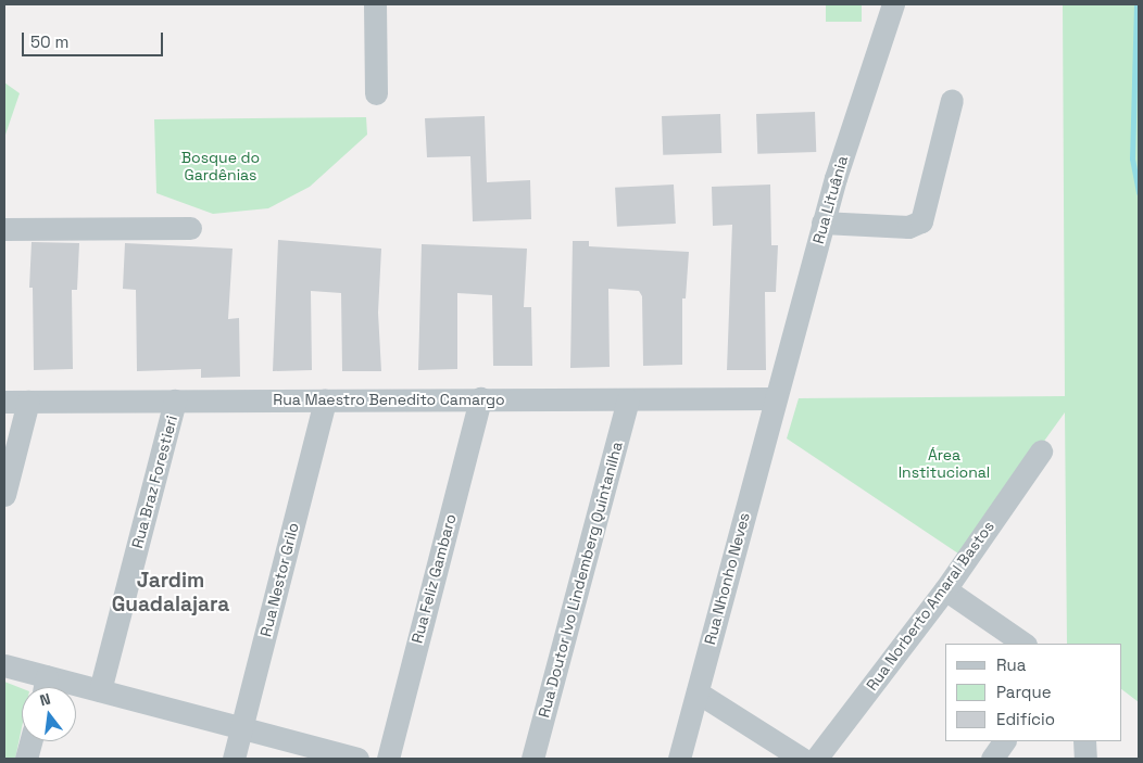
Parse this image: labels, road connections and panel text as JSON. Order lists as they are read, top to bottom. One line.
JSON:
{"streets":{"street":["Rua Lituânia","Rua Maestro Benedito Camargo","Rua Braz Forestieri","Rua Feliz Gambaro","Rua Nhonho Neves","Rua Nestor Grilo","Rua Doutor Ivo Lindemberg Quintanilha","Rua Norberto Amaral Bastos"]},"crossings":[["Rua Lituânia","Rua Maestro Benedito Camargo"],["Rua Lituânia","Rua Nhonho Neves"],["Rua Maestro Benedito Camargo","Rua Braz Forestieri"],["Rua Maestro Benedito Camargo","Rua Feliz Gambaro"],["Rua Maestro Benedito Camargo","Rua Nhonho Neves"],["Rua Maestro Benedito Camargo","Rua Nestor Grilo"],["Rua Maestro Benedito Camargo","Rua Doutor Ivo Lindemberg Quintanilha"]],"districts":["Jardim Guadalajara"],"parks":["Bosque do Gardênias","Área Institucional"],"legend":["Rua","Parque","Edifício"],"scale_bar":"50 m","north":"top"}
